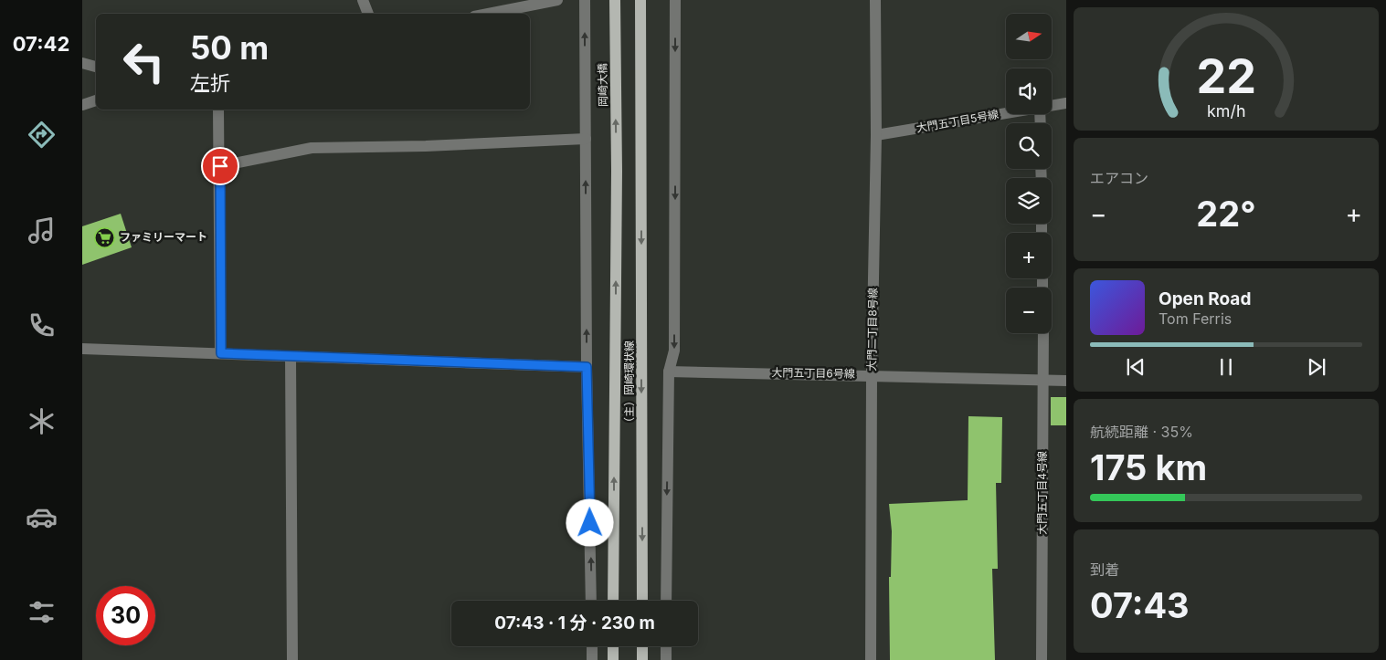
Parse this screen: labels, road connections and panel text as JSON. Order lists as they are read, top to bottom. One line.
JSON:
{"streets":{"main road":["岡崎大橋","（主）岡崎環状線"],"street":["大門五丁目5号線","大門二丁目8号線","大門五丁目6号線","大門五丁目4号線"]},"crossings":[["岡崎大橋","（主）岡崎環状線"],["大門五丁目5号線","大門二丁目8号線"],["大門二丁目8号線","大門五丁目6号線"],["大門五丁目6号線","大門五丁目4号線"]],"one_way":["岡崎大橋"],"places":{"supermarket":["ファミリーマート"]},"north":"right","page":{"tabs":"07:42","map_buttons":["+","−"],"turn":["50 m","左折"],"tile":["エアコン",["航続距離 · 35%","175 km"],["到着","07:43"]],"heat":["−","22°","+"],"song":["Open Road","Tom Ferris"],"limit":"30","trip":"07:43 · 1 分 · 230 m","gauge":["22","km/h"]}}
